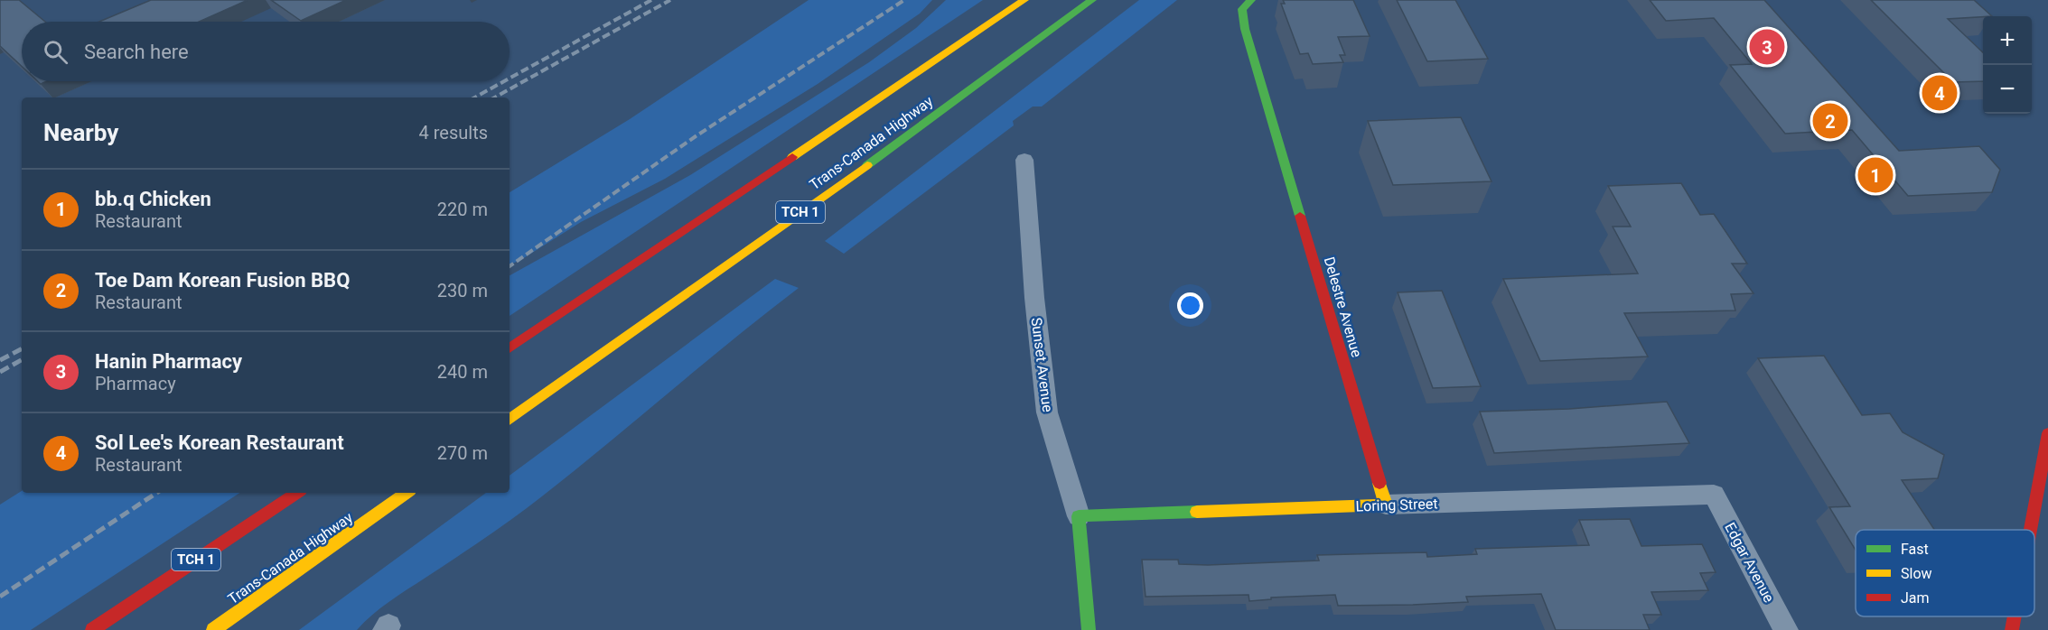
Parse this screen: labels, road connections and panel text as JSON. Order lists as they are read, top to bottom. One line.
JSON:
{"streets":{"main road":["Trans-Canada Highway","TCH 1","Delestre Avenue","Sunset Avenue","Loring Street"],"street":["Edgar Avenue"]},"crossings":[["Delestre Avenue","Loring Street"],["Sunset Avenue","Loring Street"],["Loring Street","Edgar Avenue"]],"legend":["Fast","Slow","Jam"],"page":{"map_buttons":["+","−"],"search":"Search here","pins":["3","4","2","1"],"heading":["Nearby","4 results"],"list":[{"mark":"1","name":"bb.q Chicken","note":"Restaurant","value":"220 m"},{"mark":"2","name":"Toe Dam Korean Fusion BBQ","note":"Restaurant","value":"230 m"},{"mark":"3","name":"Hanin Pharmacy","note":"Pharmacy","value":"240 m"},{"mark":"4","name":"Sol Lee's Korean Restaurant","note":"Restaurant","value":"270 m"}]}}
